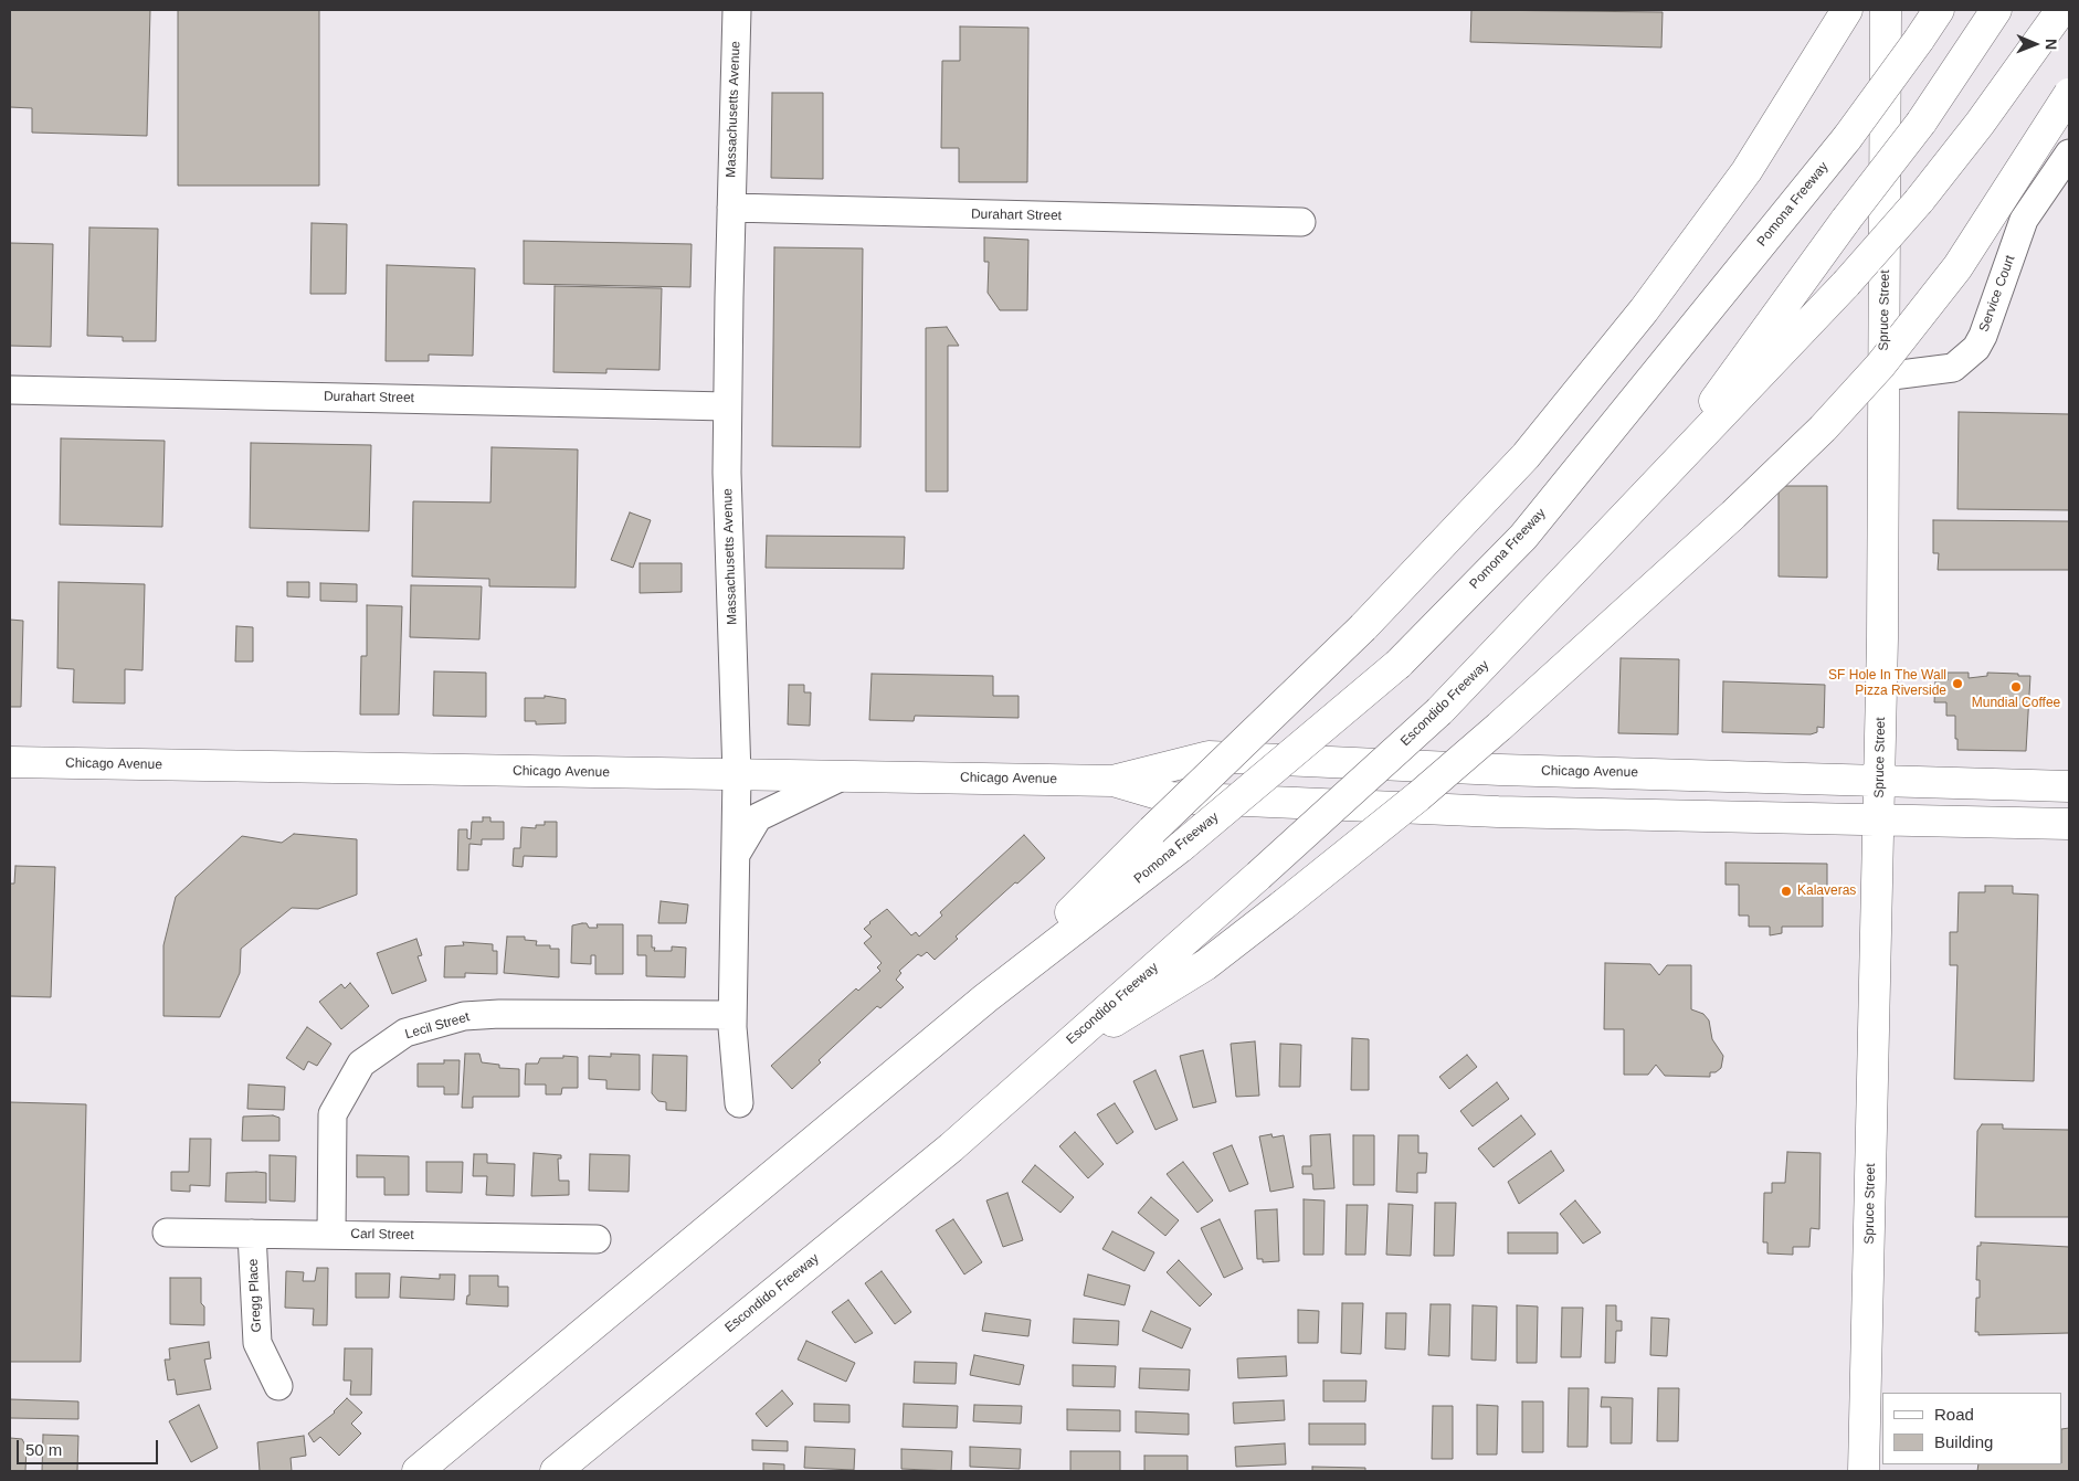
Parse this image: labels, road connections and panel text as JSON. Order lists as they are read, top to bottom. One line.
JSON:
{"streets":{"main road":["Pomona Freeway","Spruce Street","Escondido Freeway","Chicago Avenue"],"street":["Massachusetts Avenue","Durahart Street","Service Court","Lecil Street","Carl Street","Gregg Place"]},"crossings":[["Massachusetts Avenue","Durahart Street"],["Massachusetts Avenue","Chicago Avenue"],["Massachusetts Avenue","Lecil Street"],["Service Court","Spruce Street"],["Spruce Street","Chicago Avenue"],["Lecil Street","Carl Street"],["Carl Street","Gregg Place"]],"places":["SF Hole In The Wall Pizza Riverside","Mundial Coffee","Kalaveras"],"legend":["Road","Building"],"scale_bar":"50 m","north":"right"}
